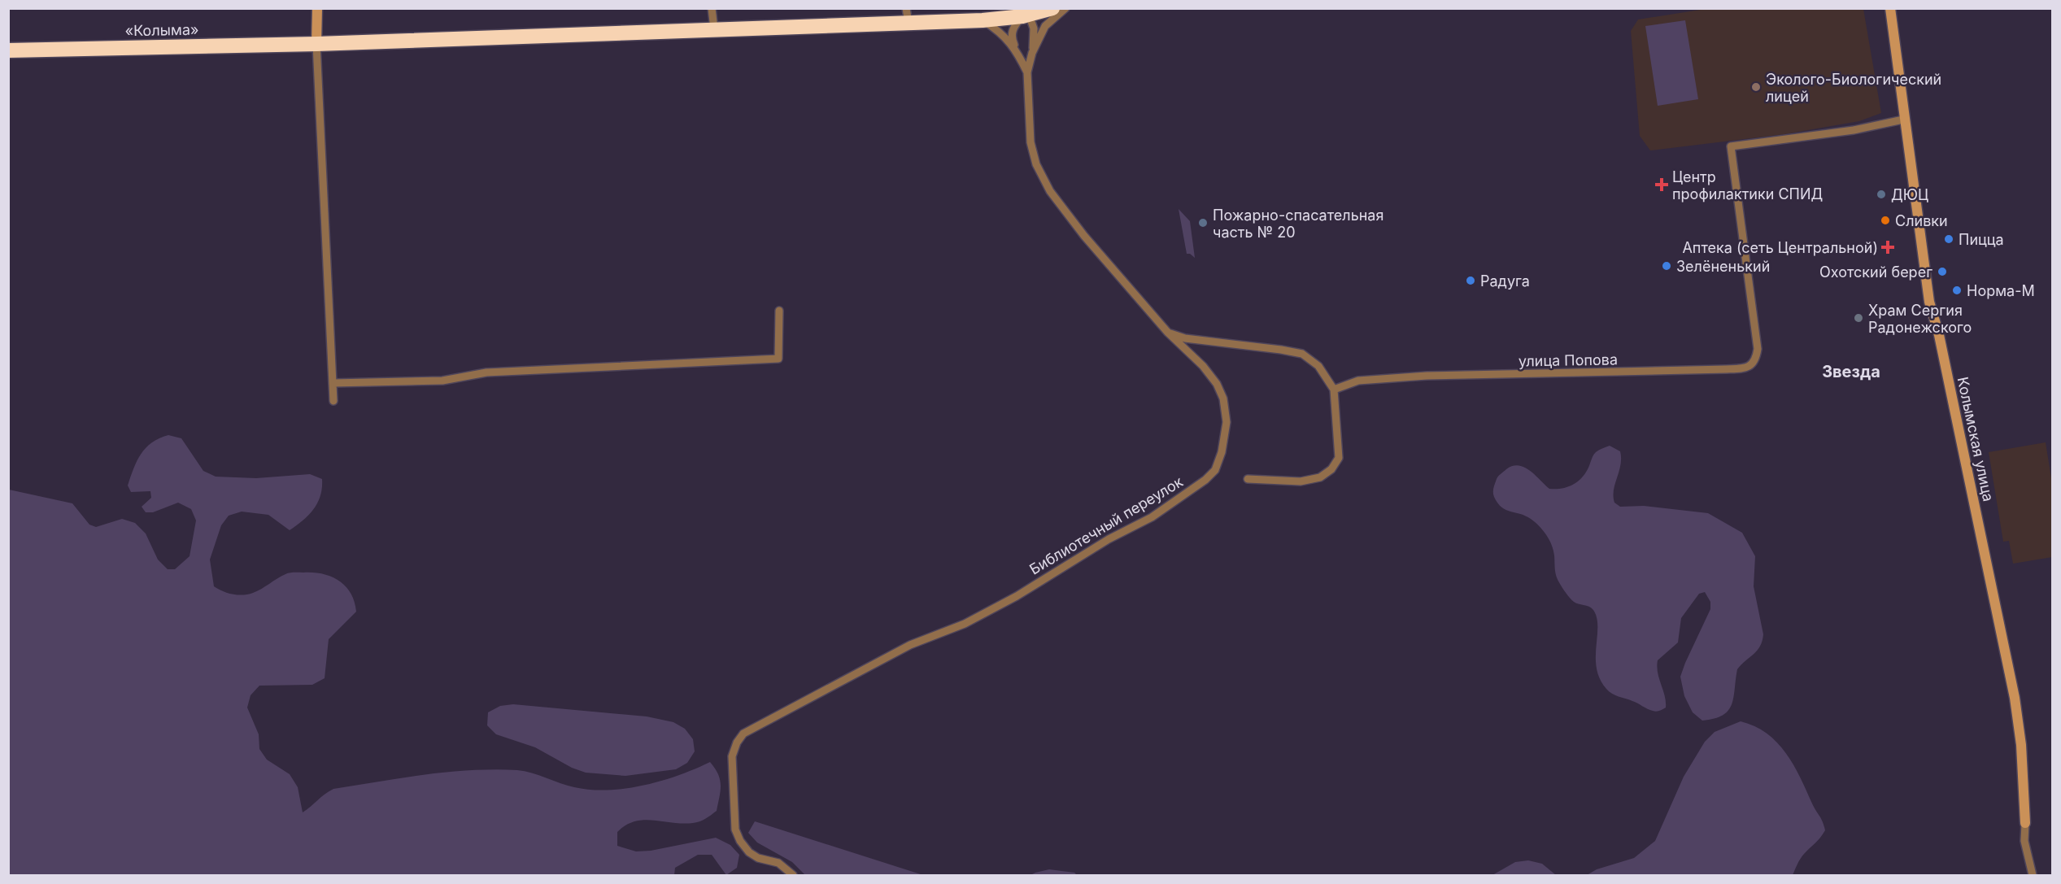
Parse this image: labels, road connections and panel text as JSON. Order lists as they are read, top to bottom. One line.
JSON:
{"streets":{"highway":["«Колыма»"],"street":["улица Попова","Колымская улица","Библиотечный переулок"]},"crossings":[["«Колыма»","Библиотечный переулок"],["улица Попова","Колымская улица"]],"districts":["Звезда"],"places":{"other":["Эколого-Биологический лицей","ДЮЦ","Сливки","Пожарно-спасательная часть № 20","Пицца","Зелёненький","Охотский берег","Радуга","Норма-М","Храм Сергия Радонежского"],"health":["Центр профилактики СПИД","Аптека (сеть Центральной)"]}}
